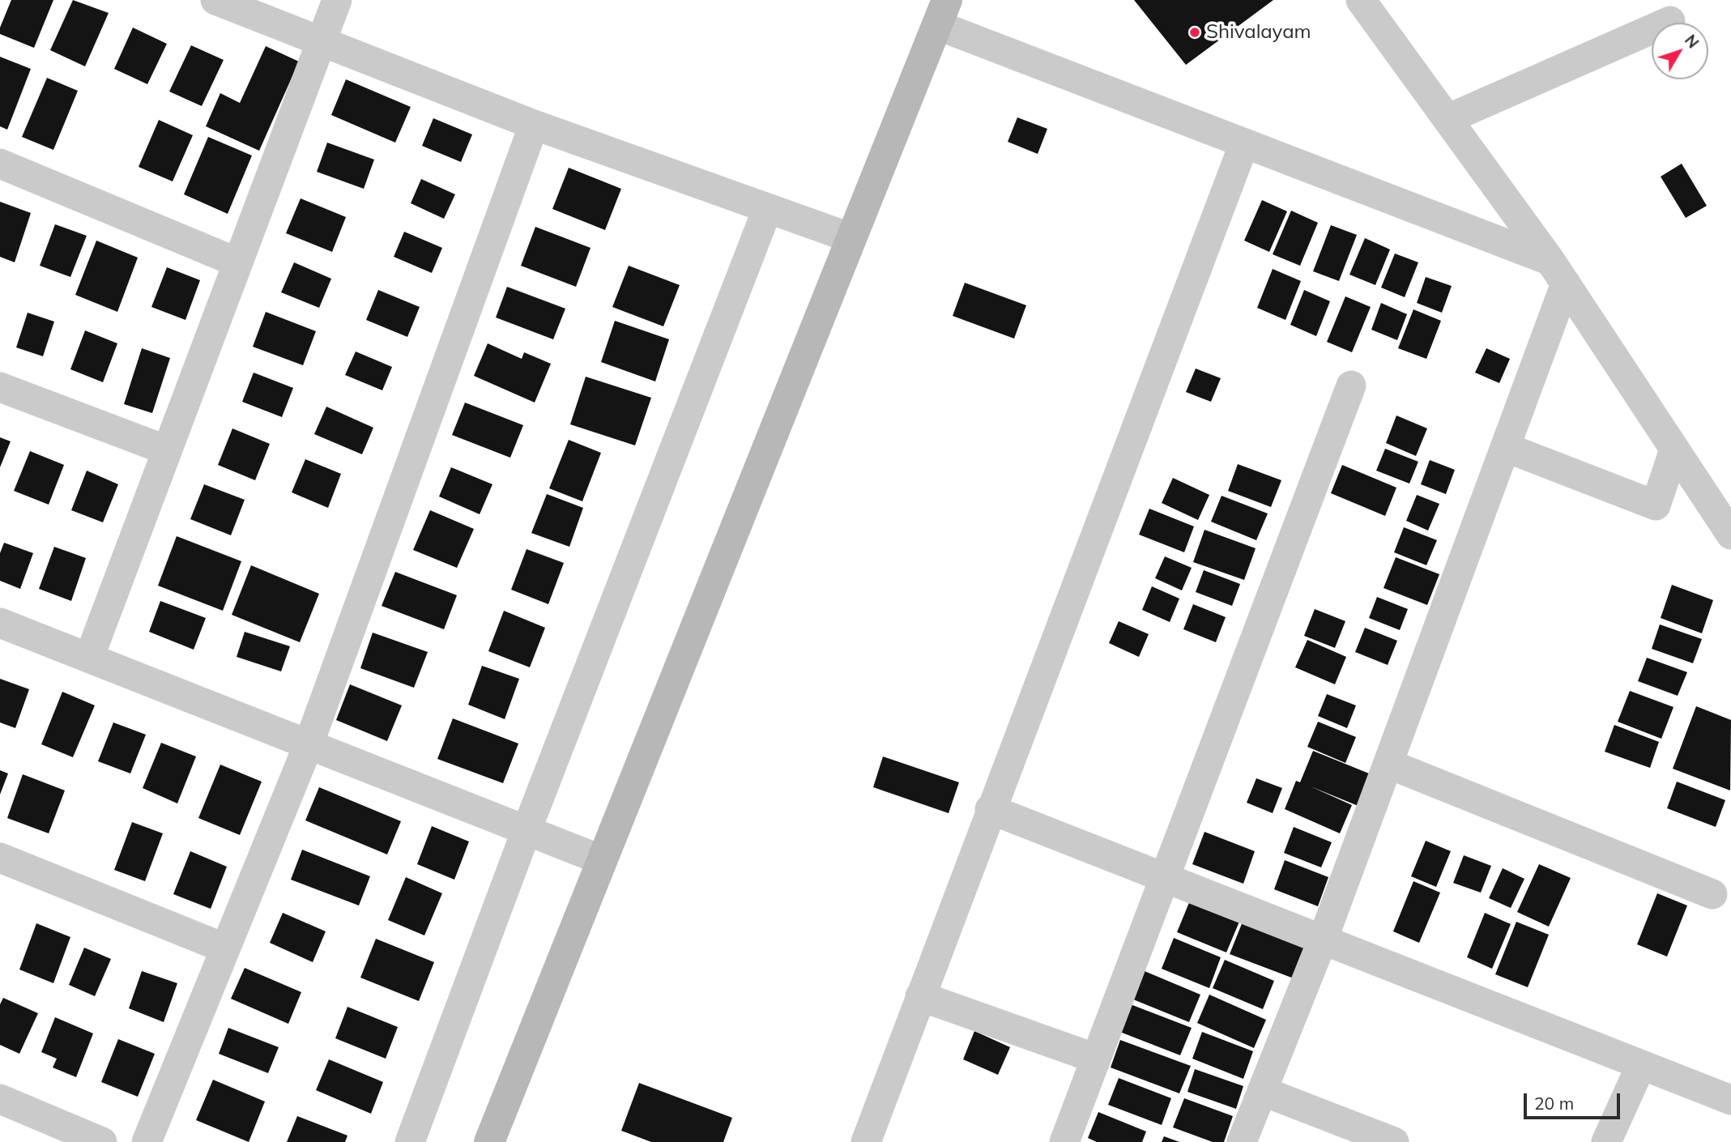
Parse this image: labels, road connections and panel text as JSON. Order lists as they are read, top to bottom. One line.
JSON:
{"places":["Shivalayam"],"scale_bar":"20 m","north":"top right"}
